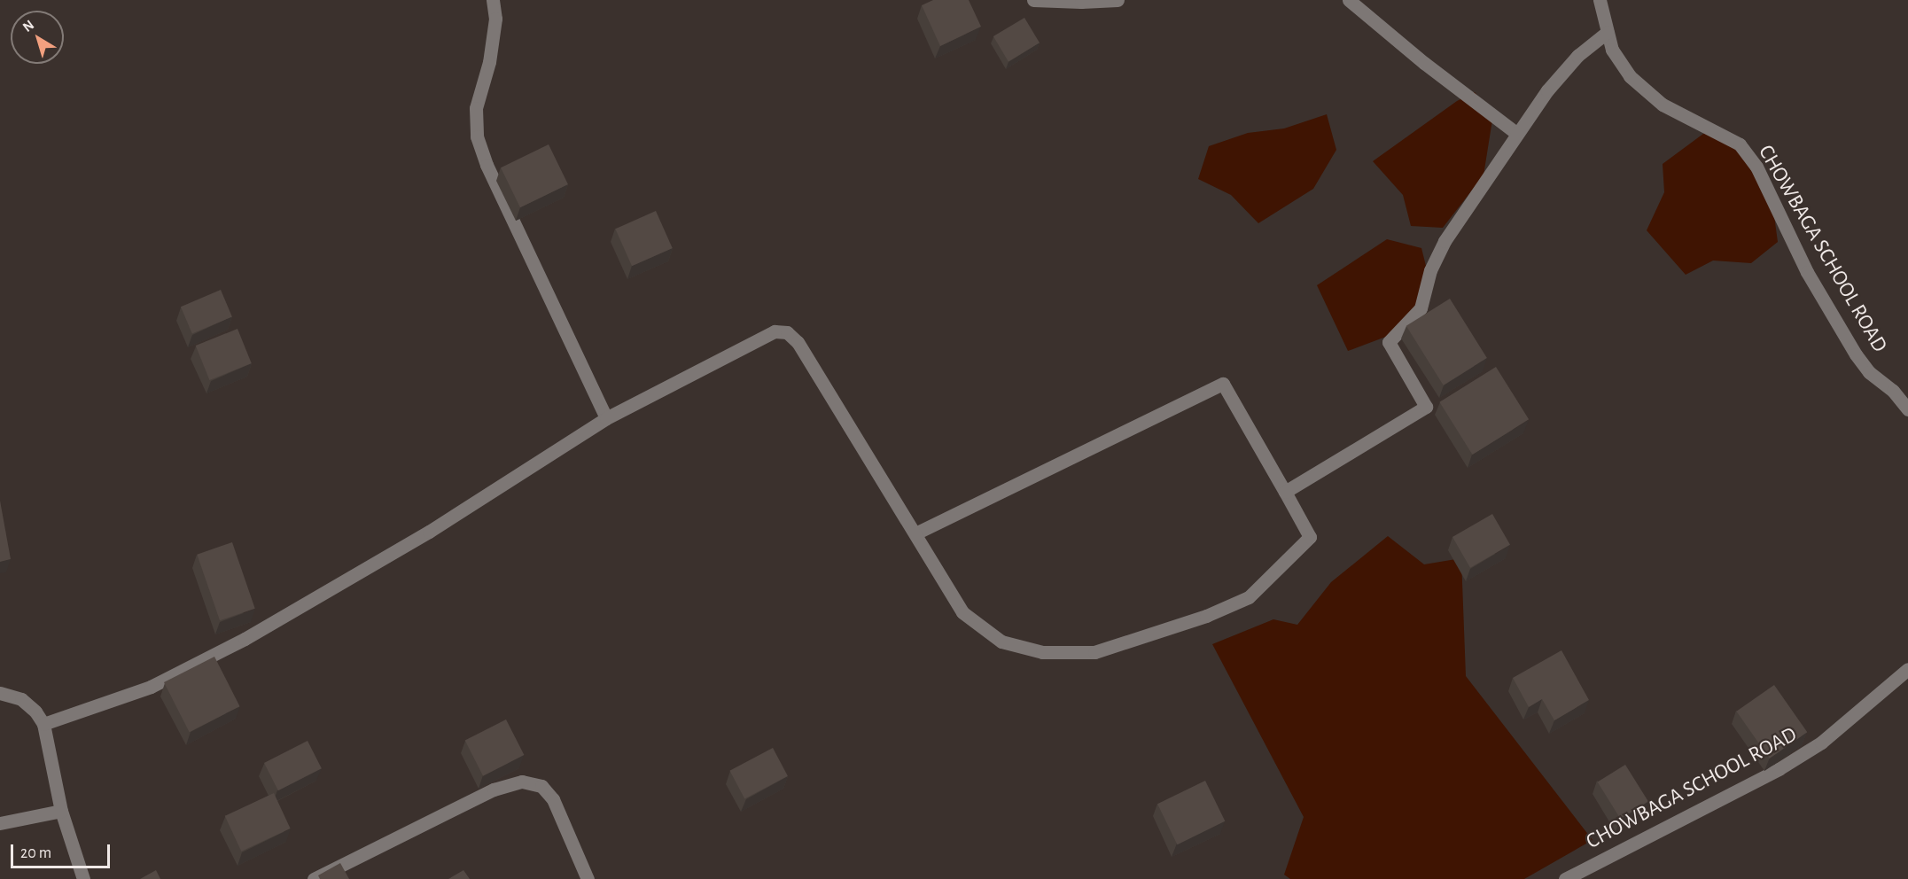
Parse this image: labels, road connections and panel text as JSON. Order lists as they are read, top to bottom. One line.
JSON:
{"streets":{"street":["CHOWBAGA SCHOOL ROAD"]},"scale_bar":"20 m","north":"top left"}
